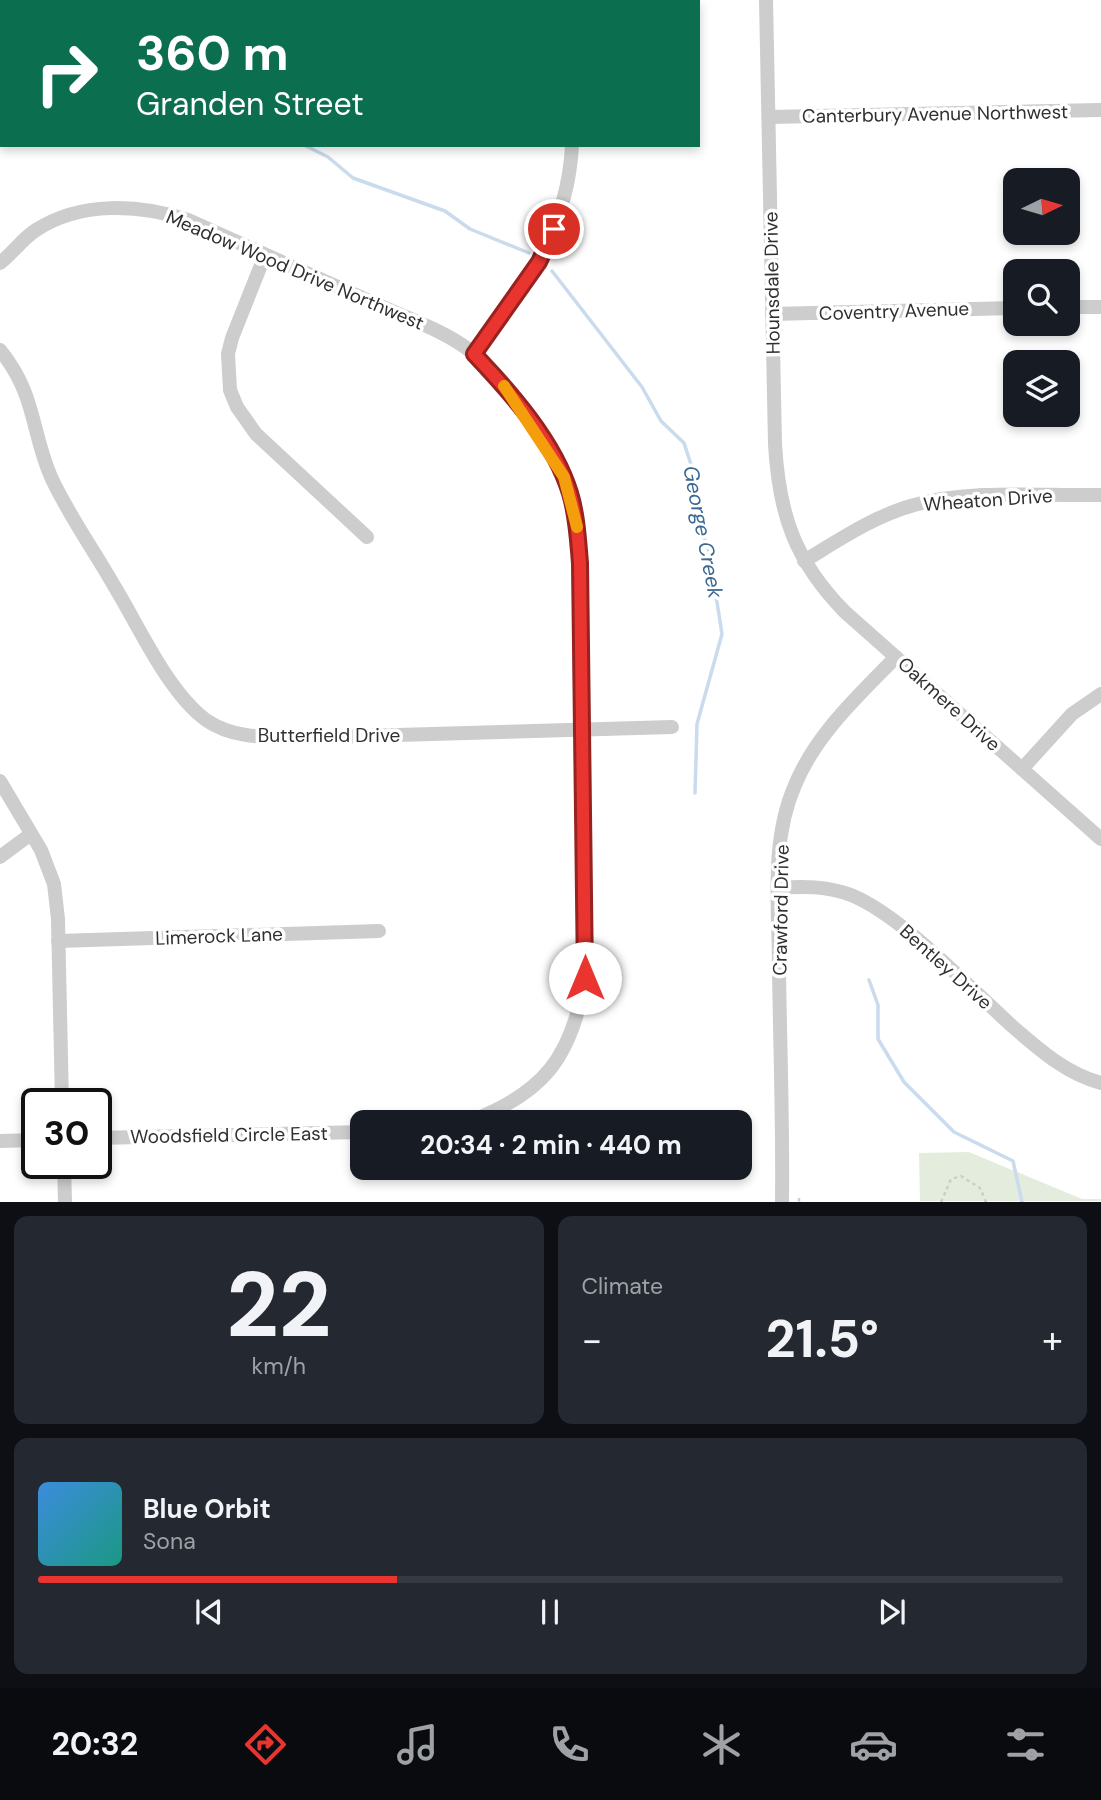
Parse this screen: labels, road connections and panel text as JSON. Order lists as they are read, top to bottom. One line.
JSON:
{"streets":{"street":["Canterbury Avenue Northwest","Meadow Wood Drive Northwest","Hounsdale Drive","Coventry Avenue","Wheaton Drive","Oakmere Drive","Butterfield Drive","Crawford Drive","Limerock Lane","Bentley Drive","Woodsfield Circle East"]},"crossings":[["Canterbury Avenue Northwest","Hounsdale Drive"],["Meadow Wood Drive Northwest","Butterfield Drive"],["Hounsdale Drive","Coventry Avenue"],["Hounsdale Drive","Wheaton Drive"],["Hounsdale Drive","Oakmere Drive"],["Wheaton Drive","Oakmere Drive"],["Oakmere Drive","Crawford Drive"],["Crawford Drive","Bentley Drive"]],"water":["George Creek"],"north":"right","page":{"turn":["360 m","Granden Street"],"limit":"30","trip":"20:34 · 2 min · 440 m","tile":[["22","km/h"],"Climate"],"heat":["−","21.5°","+"],"song":["Blue Orbit","Sona"],"tabs":"20:32"}}
